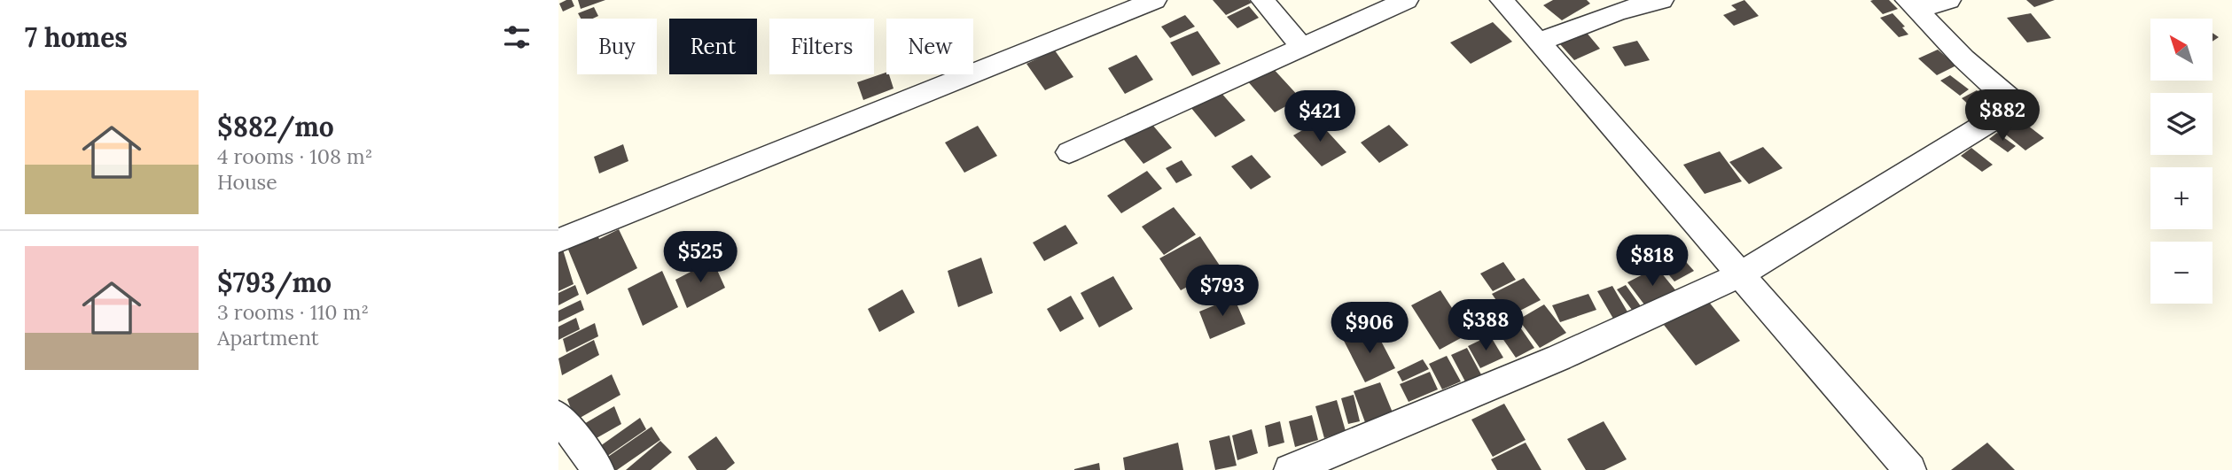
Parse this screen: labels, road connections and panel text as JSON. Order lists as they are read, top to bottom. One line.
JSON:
{"north":"top left","page":{"heading":"7 homes","map_buttons":["+","−"],"chip":["Buy","Rent","Filters","New"],"list":[{"name":"$882/mo","note":"4 rooms · 108 m² · House"},{"name":"$793/mo","note":"3 rooms · 110 m² · Apartment"}],"price":["$882","$421","$525","$818","$793","$388","$906"]}}
